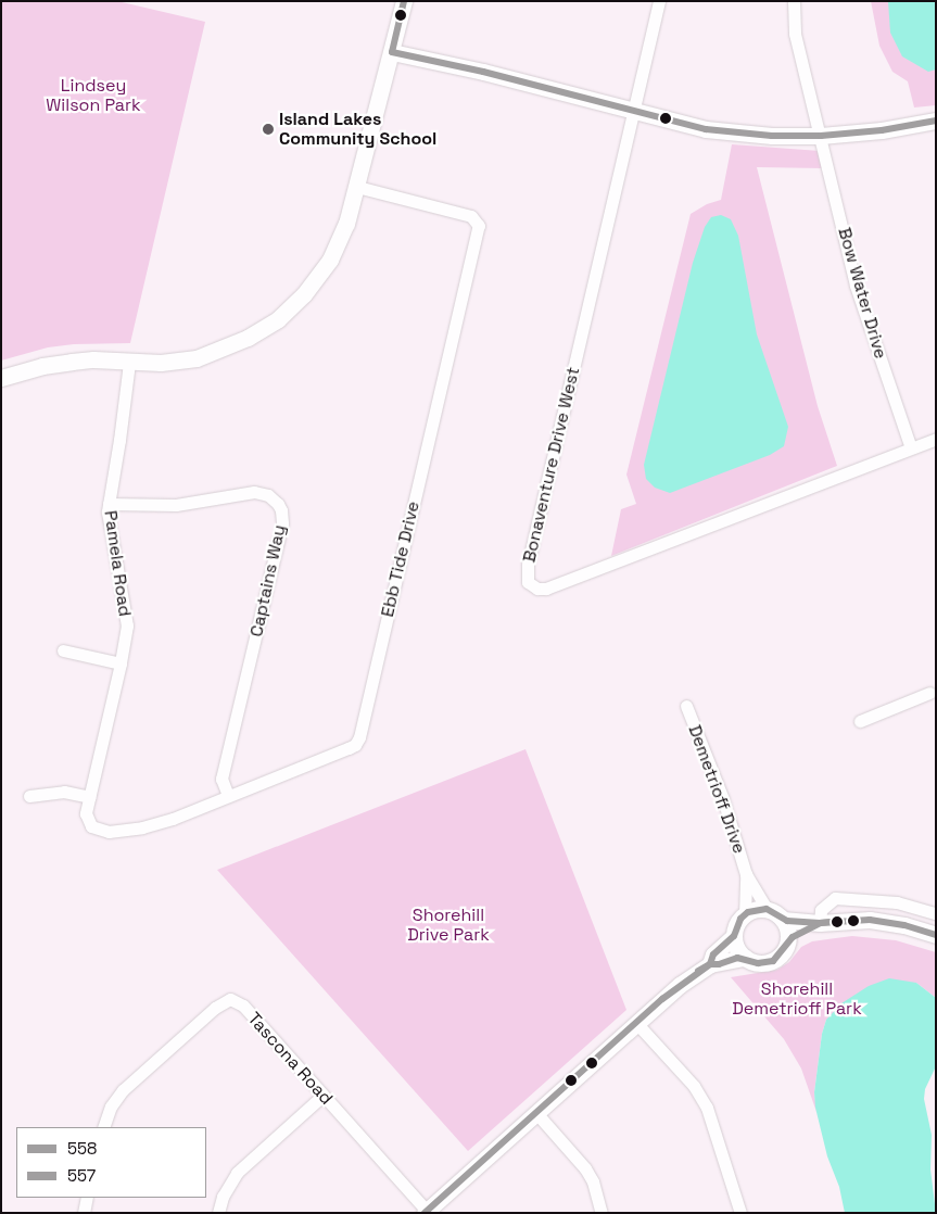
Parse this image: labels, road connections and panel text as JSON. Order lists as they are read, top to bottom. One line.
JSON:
{"streets":{"street":["Bow Water Drive","Bonaventure Drive West","Ebb Tide Drive","Pamela Road","Captains Way","Demetrioff Drive","Tascona Road"]},"crossings":[["Bow Water Drive","Bonaventure Drive West"],["Ebb Tide Drive","Pamela Road"],["Ebb Tide Drive","Captains Way"],["Pamela Road","Captains Way"]],"parks":["Lindsey Wilson Park","Shorehill Drive Park","Shorehill Demetrioff Park"],"places":["Island Lakes Community School"],"lines":["transit line 557","transit line 558"],"legend":["558","557"]}
